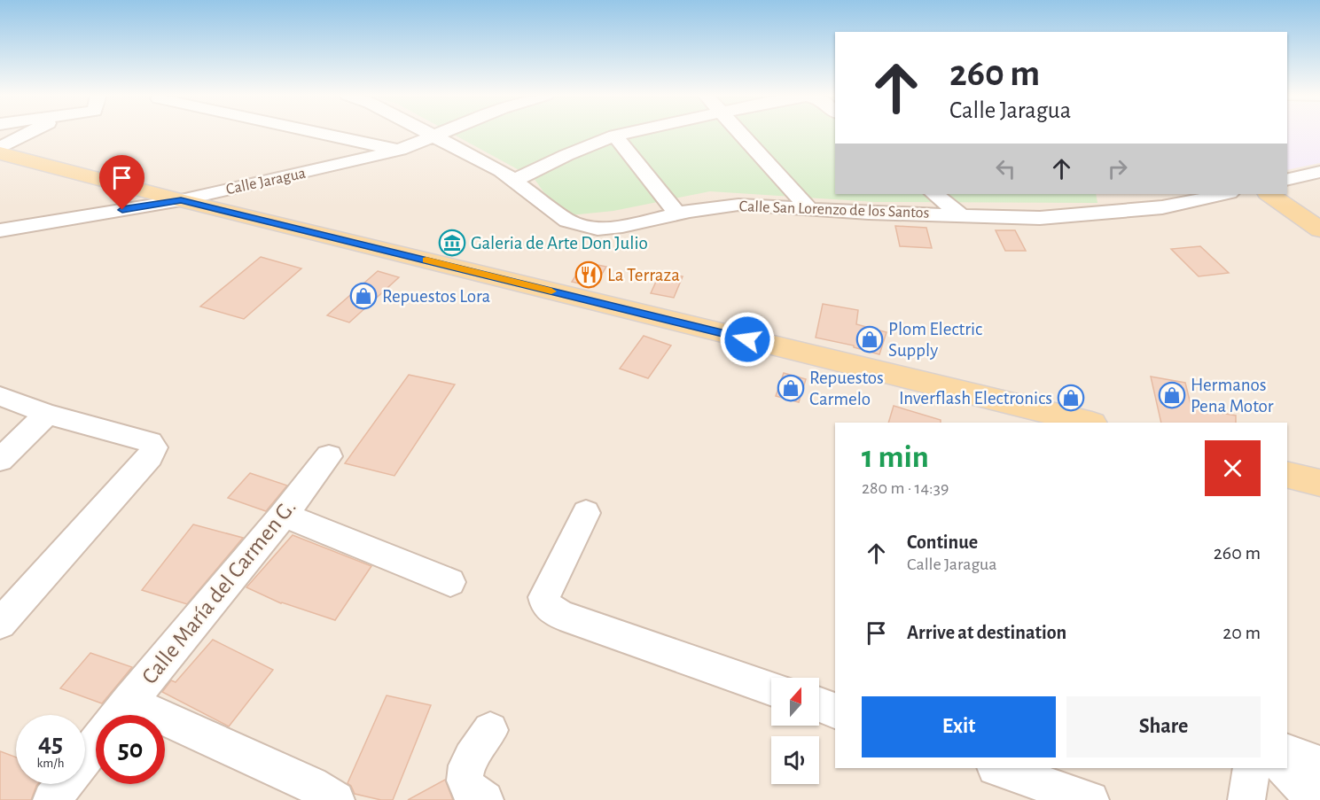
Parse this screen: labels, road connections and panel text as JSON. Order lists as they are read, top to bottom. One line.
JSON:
{"streets":{"street":["Calle Jaragua","Calle San Lorenzo de los Santos","Calle María del Carmen G."]},"crossings":[["Calle Jaragua","Calle San Lorenzo de los Santos"]],"places":{"museum":["Galeria de Arte Don Julio"],"restaurant":["La Terraza"],"shop":["Repuestos Lora","Plom Electric Supply","Repuestos Carmelo","Hermanos Pena Motor","Inverflash Electronics"]},"north":"top","page":{"turn":["260 m","Calle Jaragua"],"heading":["1 min","280 m · 14:39"],"list":[{"name":"Continue","note":"Calle Jaragua","value":"260 m"},{"name":"Arrive at destination","value":"20 m"}],"buttons":["Exit","Share"],"speed":"45 km/h","limit":"50"}}
